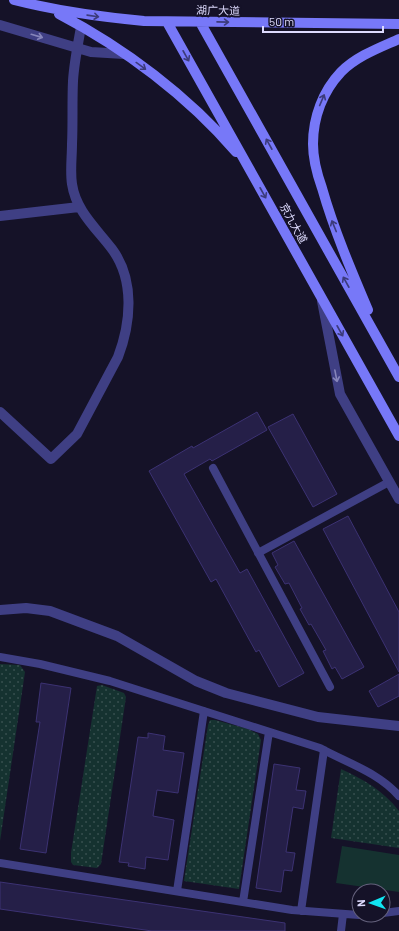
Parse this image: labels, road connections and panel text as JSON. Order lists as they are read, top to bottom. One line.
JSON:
{"streets":{"street":["湖广大道","京九大道"]},"crossings":[["湖广大道","京九大道"]],"one_way":["湖广大道"],"scale_bar":"50 m","north":"left"}
